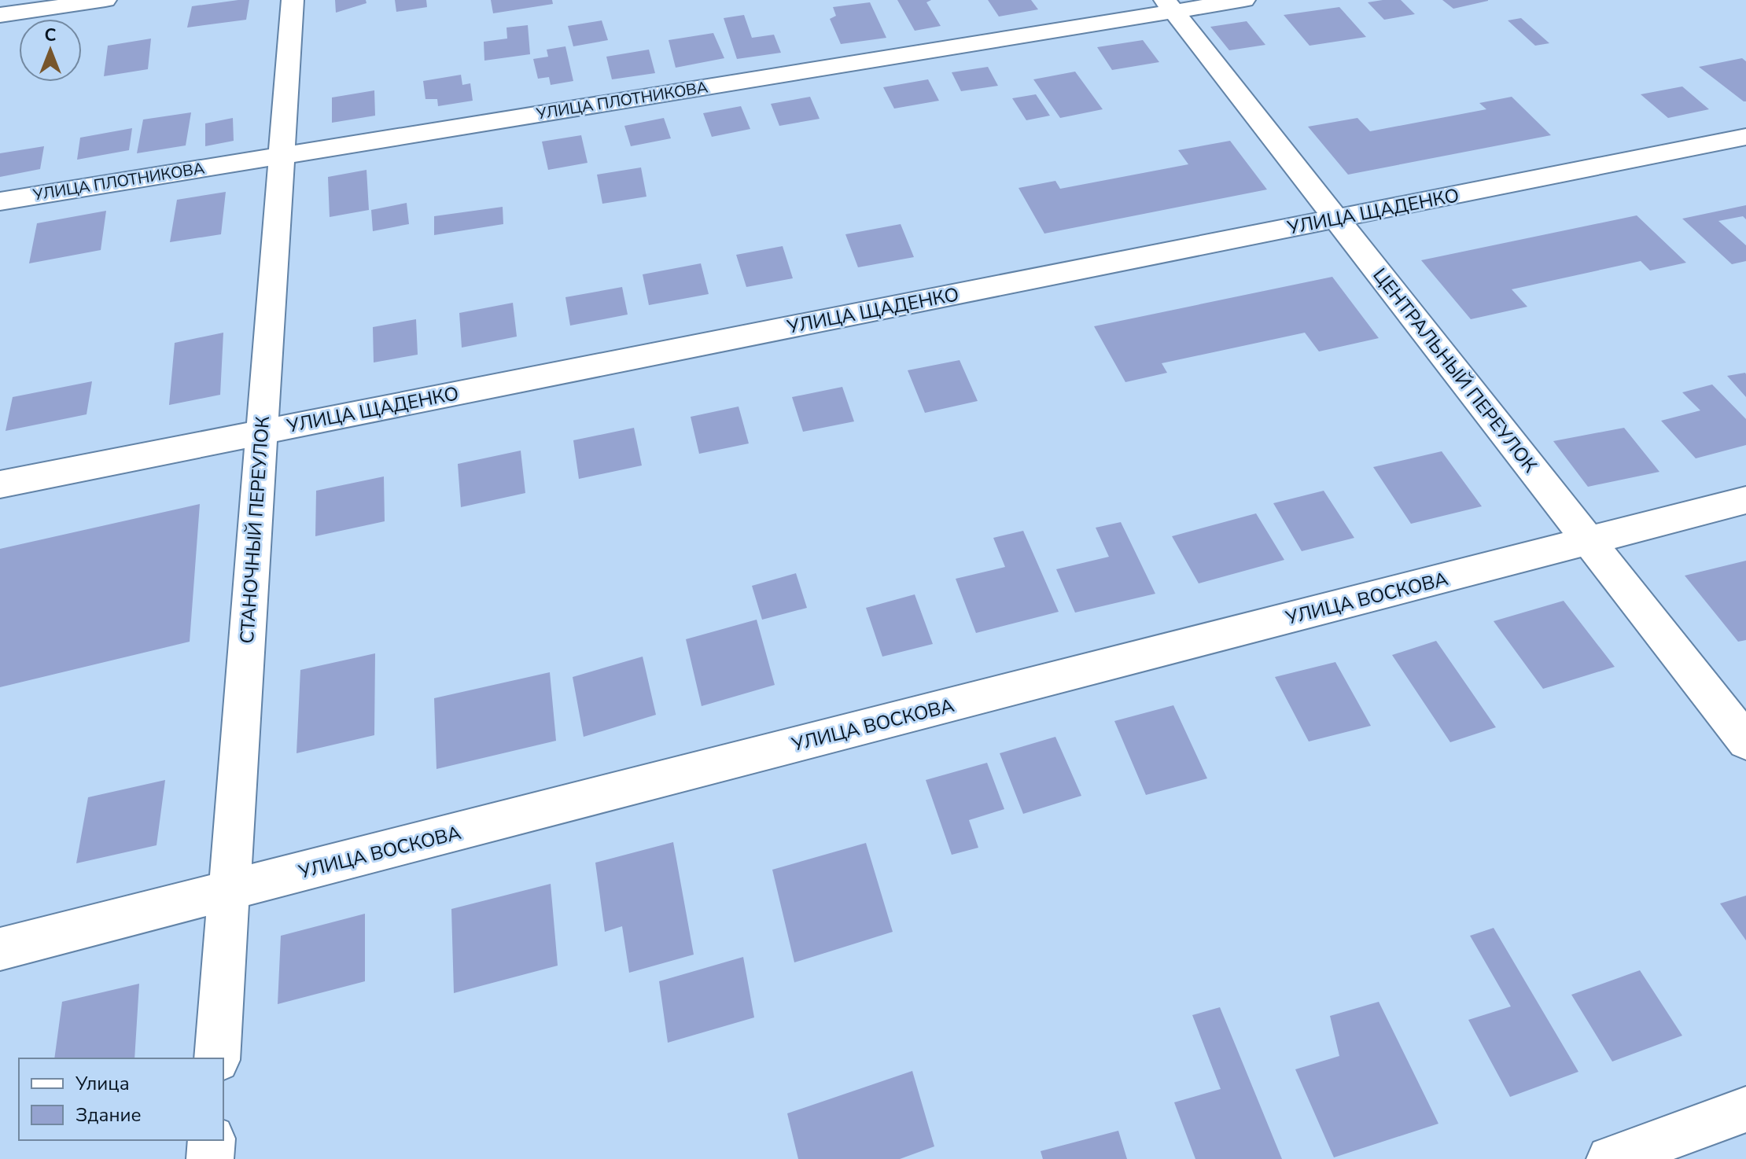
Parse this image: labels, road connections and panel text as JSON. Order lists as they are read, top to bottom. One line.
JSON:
{"streets":{"street":["УЛИЦА ПЛОТНИКОВА","УЛИЦА ЩАДЕНКО","ЦЕНТРАЛЬНЫЙ ПЕРЕУЛОК","СТАНОЧНЫЙ ПЕРЕУЛОК","УЛИЦА ВОСКОВА"]},"crossings":[["УЛИЦА ПЛОТНИКОВА","ЦЕНТРАЛЬНЫЙ ПЕРЕУЛОК"],["УЛИЦА ПЛОТНИКОВА","СТАНОЧНЫЙ ПЕРЕУЛОК"],["УЛИЦА ЩАДЕНКО","ЦЕНТРАЛЬНЫЙ ПЕРЕУЛОК"],["УЛИЦА ЩАДЕНКО","СТАНОЧНЫЙ ПЕРЕУЛОК"],["ЦЕНТРАЛЬНЫЙ ПЕРЕУЛОК","УЛИЦА ВОСКОВА"],["СТАНОЧНЫЙ ПЕРЕУЛОК","УЛИЦА ВОСКОВА"]],"legend":["Улица","Здание"],"north":"top"}
